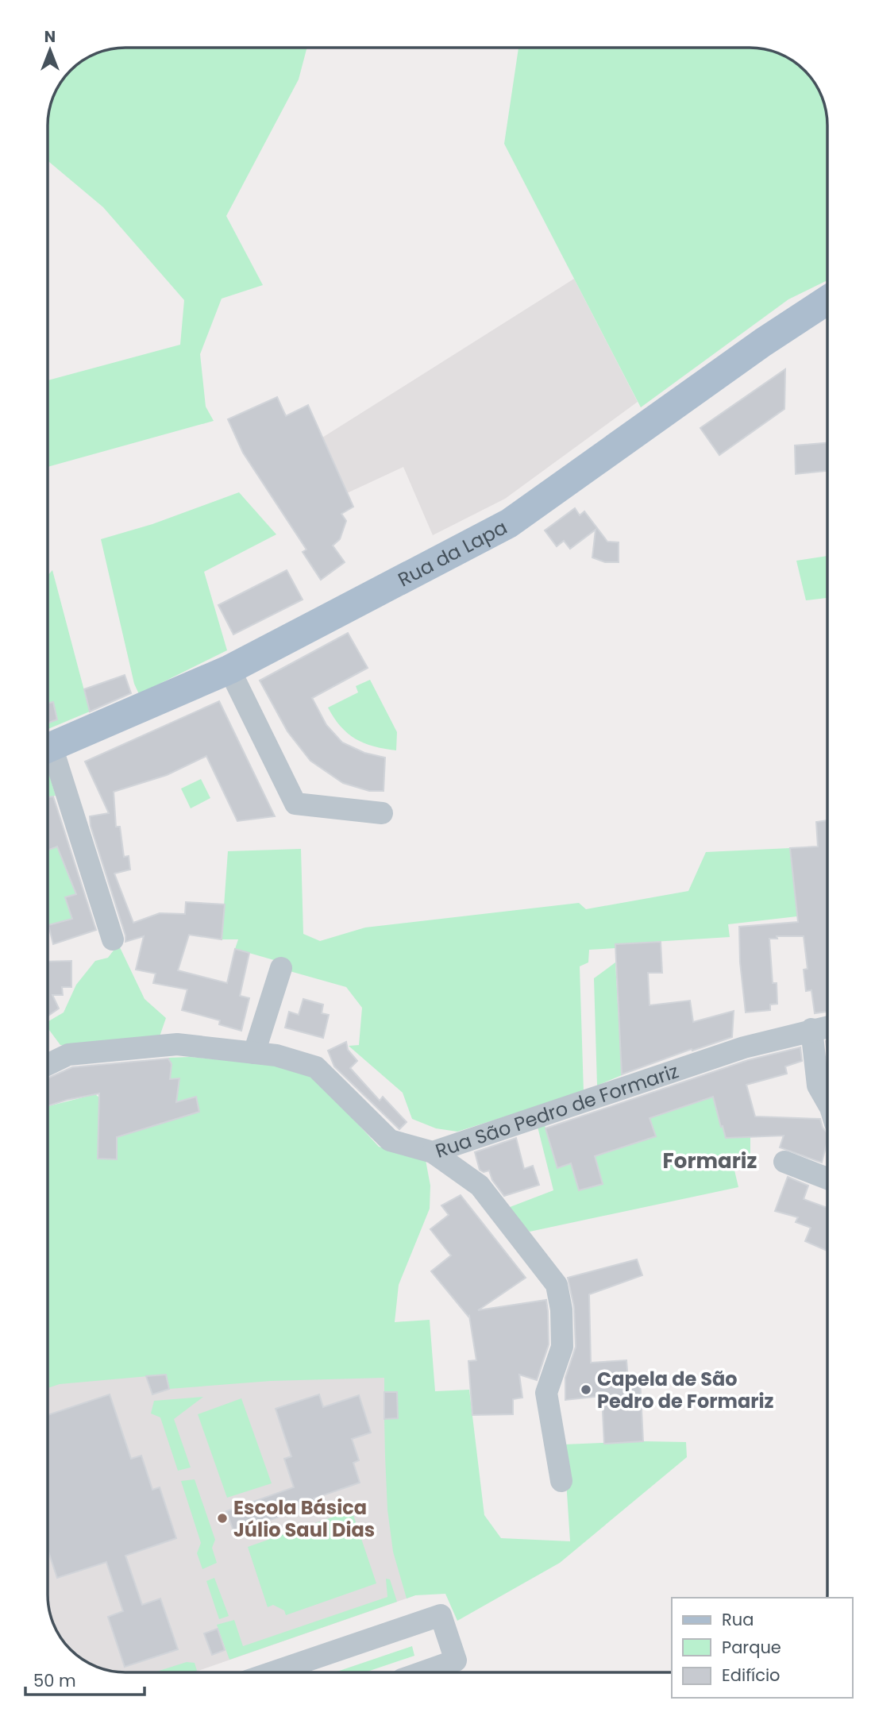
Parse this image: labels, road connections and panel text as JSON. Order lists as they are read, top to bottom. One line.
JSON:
{"streets":{"main road":["Rua da Lapa"],"street":["Rua São Pedro de Formariz"]},"districts":["Formariz"],"places":["Capela de São Pedro de Formariz","Escola Básica Júlio Saul Dias"],"legend":["Rua","Parque","Edifício"],"scale_bar":"50 m","north":"top"}
